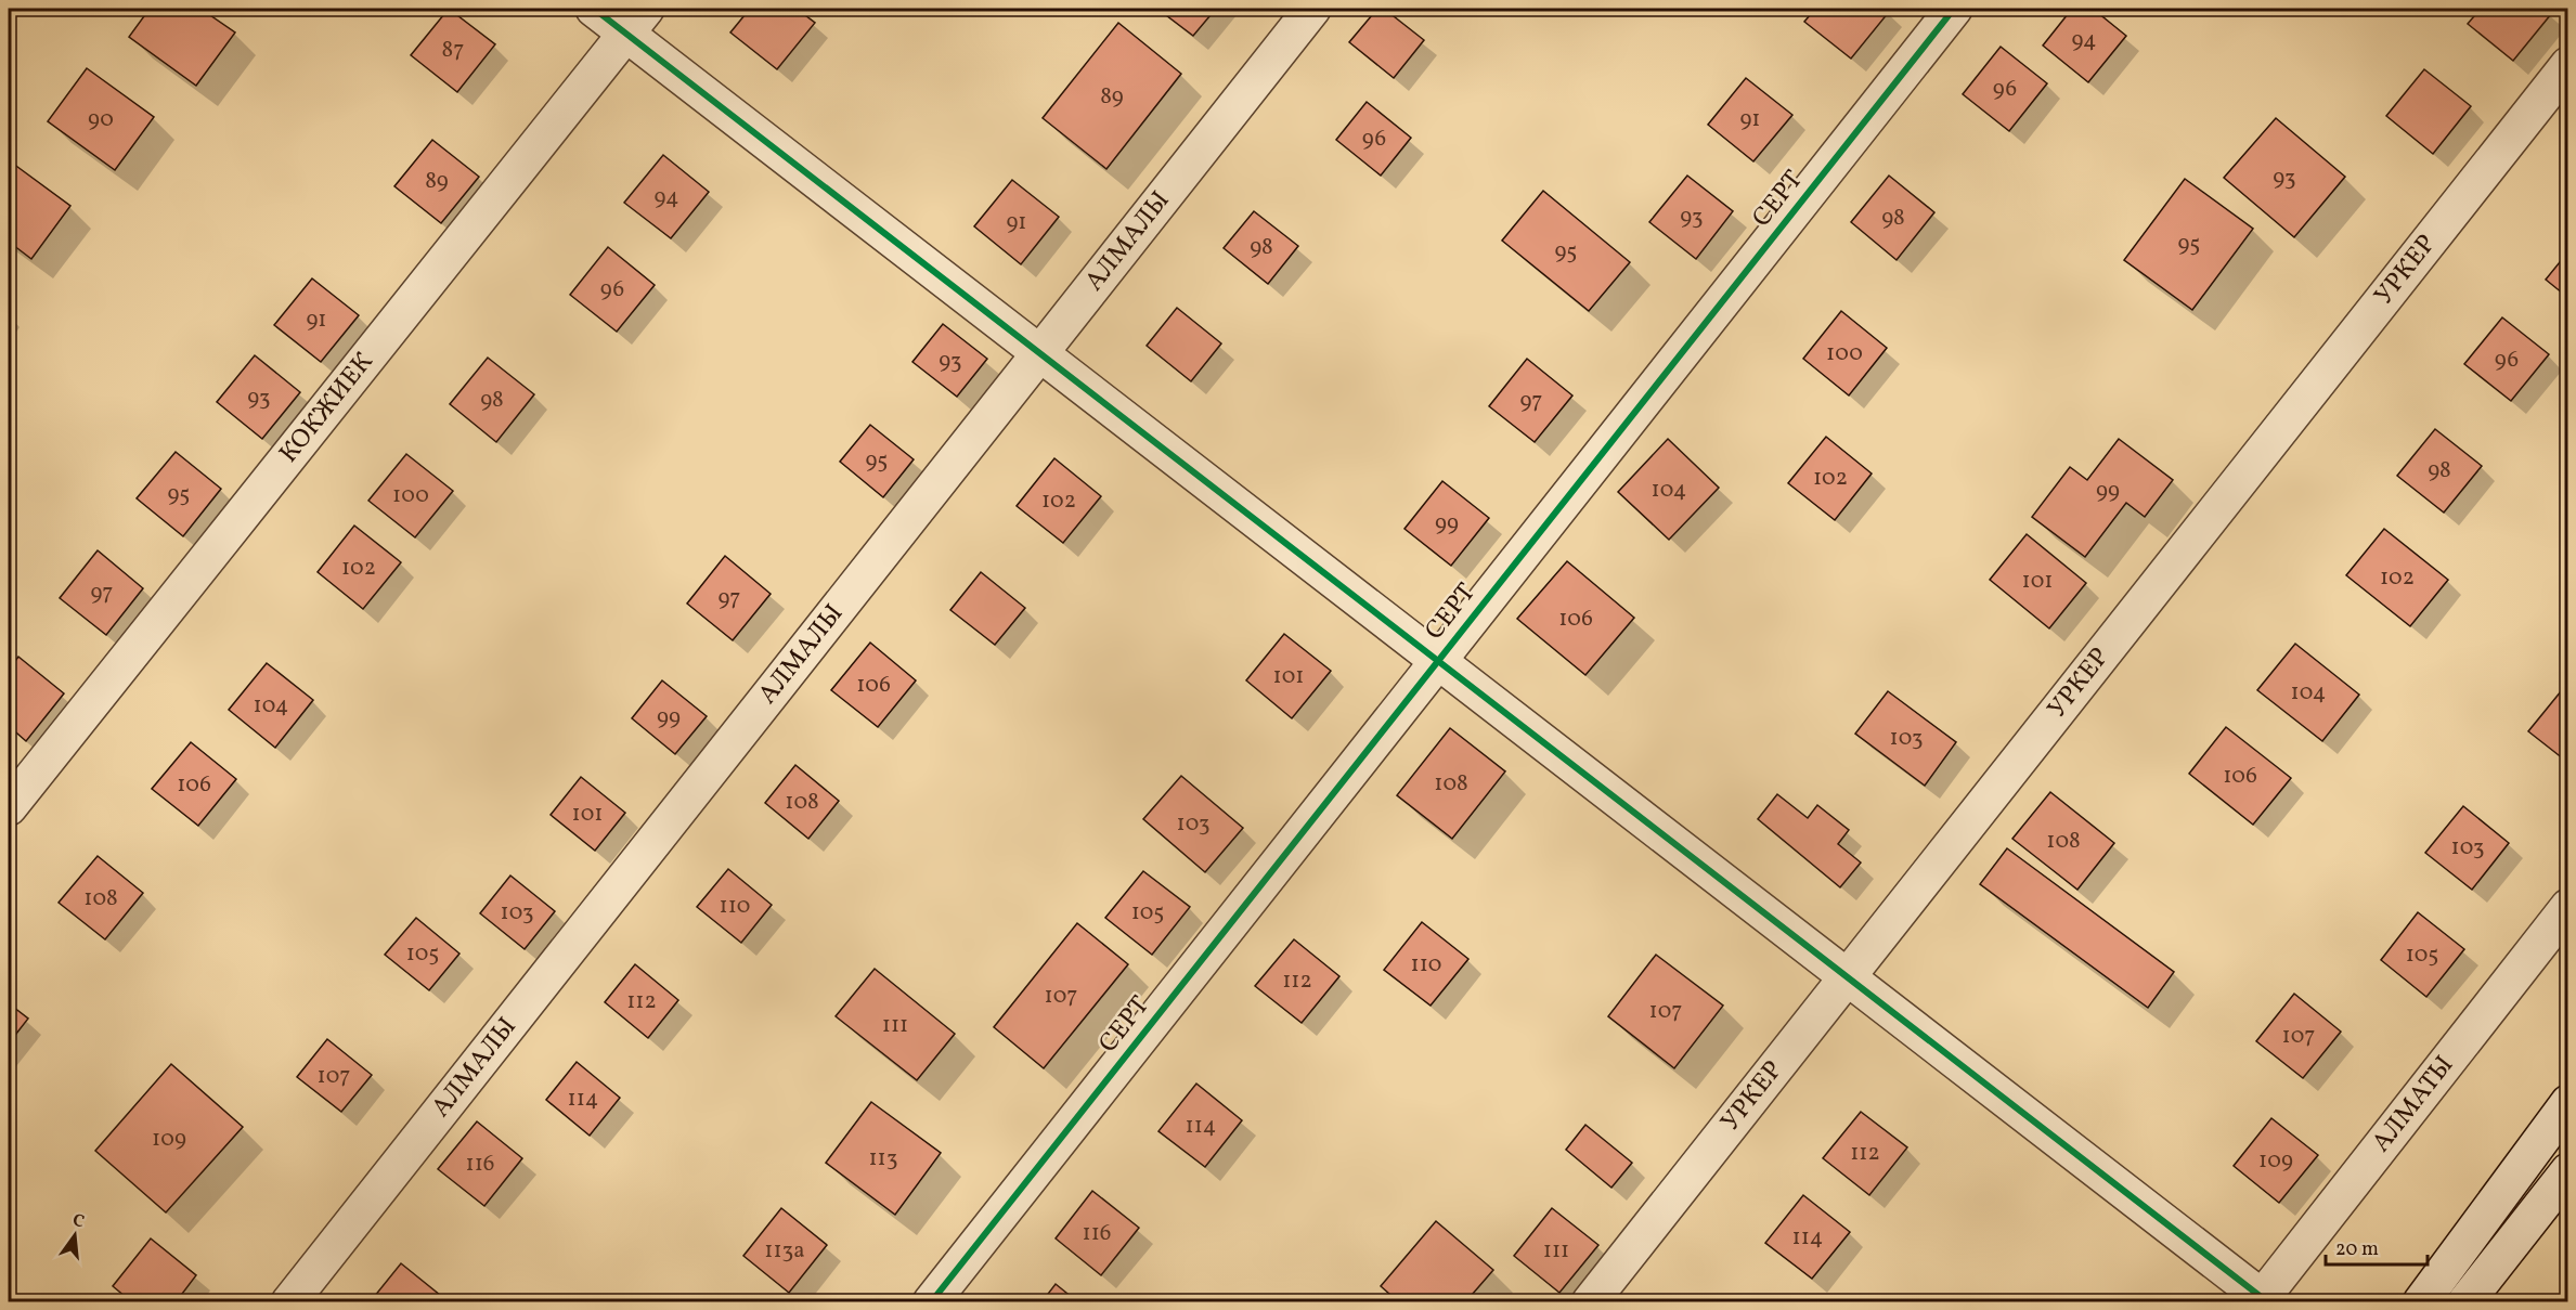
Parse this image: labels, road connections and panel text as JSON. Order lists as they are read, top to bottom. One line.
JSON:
{"streets":{"street":["СЕРТ","АЛМАЛЫ","УРКЕР","КОКЖИЕК","АЛМАТЫ"]},"house_numbers":["94","87","96","89","90","91","96","93","89","94","93","98","91","95","98","95","96","91","100","96","93","93","98","97","95","98","102","104","99","95","100","102","99","102","102","101","97","97","106","101","106","104","104","99","103","106","108","106","108","101","103","108","103","108","110","103","105","105","105","110","112","107","112","107","111","107","107","114","114","109","112","113","109","116","116","114","113а","111"],"scale_bar":"20 m","north":"top"}
